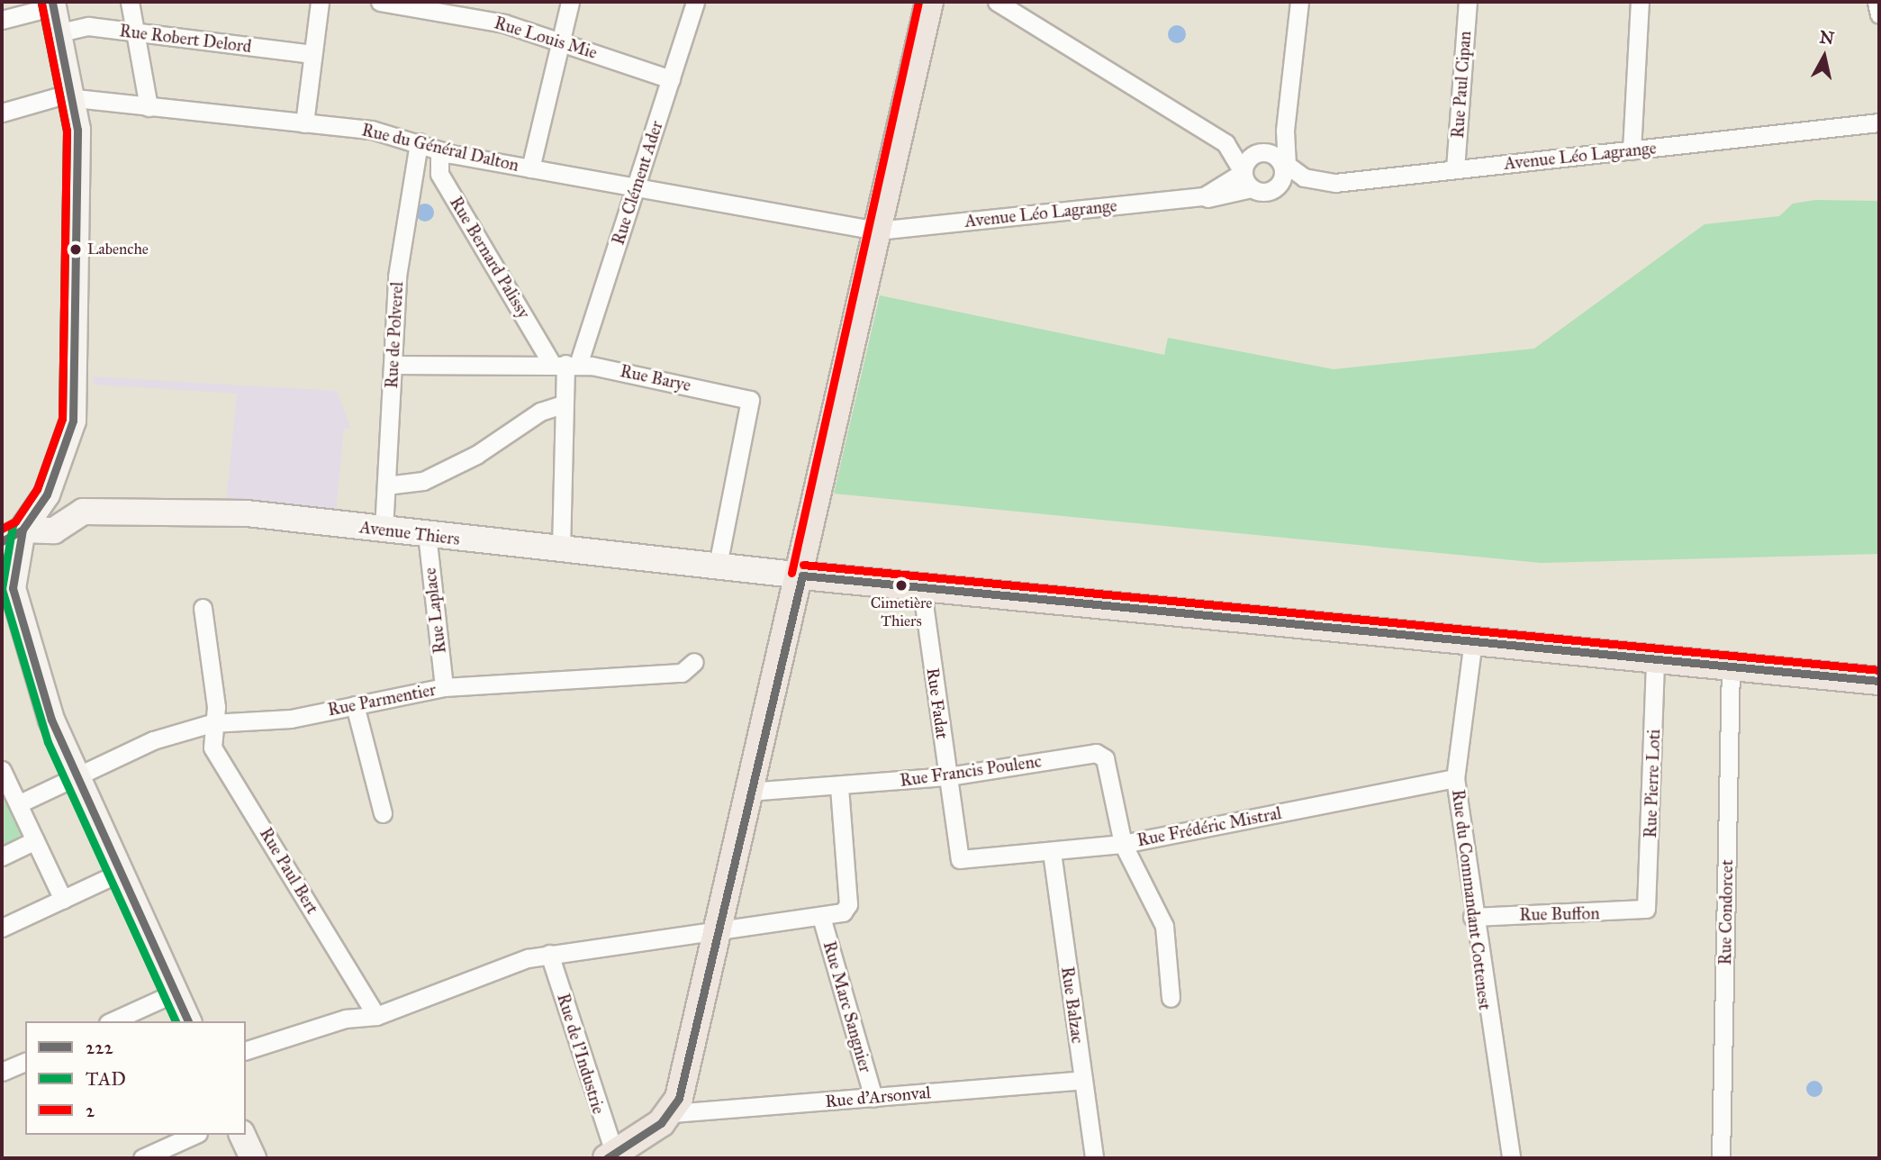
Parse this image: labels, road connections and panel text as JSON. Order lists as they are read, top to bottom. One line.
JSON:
{"streets":{"main road":["Avenue Thiers"],"street":["Rue Louis Mie","Rue Robert Delord","Rue Paul Cipan","Rue du Général Dalton","Avenue Léo Lagrange","Rue Clément Ader","Rue Bernard Palissy","Rue de Polverel","Rue Barye","Rue Laplace","Rue Parmentier","Rue Fadat","Rue Francis Poulenc","Rue Pierre Loti","Rue Frédéric Mistral","Rue Paul Bert","Rue du Commandant Cottenest","Rue Condorcet","Rue Buffon","Rue Balzac","Rue Marc Sangnier","Rue de l'Industrie","Rue d'Arsonval"]},"crossings":[["Rue Louis Mie","Rue Clément Ader"],["Rue Paul Cipan","Avenue Léo Lagrange"],["Rue du Général Dalton","Avenue Léo Lagrange"],["Rue du Général Dalton","Rue Clément Ader"],["Rue du Général Dalton","Rue Bernard Palissy"],["Rue du Général Dalton","Rue de Polverel"],["Rue Clément Ader","Rue Bernard Palissy"],["Rue Clément Ader","Rue Barye"],["Rue Clément Ader","Avenue Thiers"],["Rue Bernard Palissy","Rue Barye"],["Rue de Polverel","Rue Barye"],["Rue de Polverel","Avenue Thiers"],["Rue Barye","Avenue Thiers"],["Avenue Thiers","Rue Laplace"],["Rue Laplace","Rue Parmentier"],["Rue Parmentier","Rue Paul Bert"],["Rue Fadat","Rue Francis Poulenc"],["Rue Fadat","Rue Frédéric Mistral"],["Rue Francis Poulenc","Rue Frédéric Mistral"],["Rue Pierre Loti","Rue Buffon"],["Rue Frédéric Mistral","Rue du Commandant Cottenest"],["Rue Frédéric Mistral","Rue Balzac"],["Rue du Commandant Cottenest","Rue Buffon"],["Rue Balzac","Rue d'Arsonval"],["Rue Marc Sangnier","Rue d'Arsonval"]],"places":["Labenche","Cimetière Thiers"],"lines":["transit line 222","transit line 2","transit line TAD"],"legend":["222","TAD","2"],"north":"top"}
